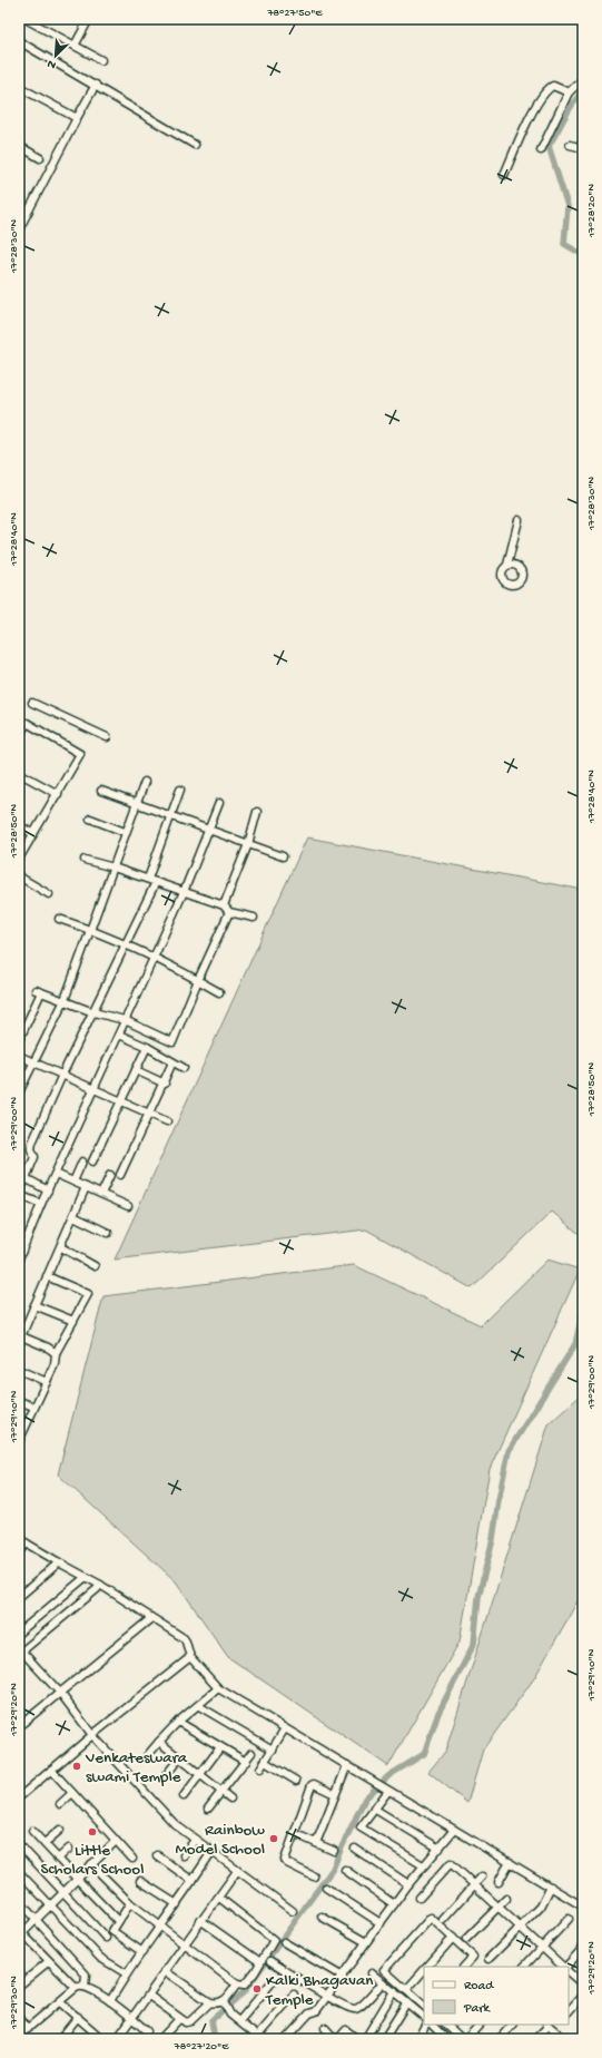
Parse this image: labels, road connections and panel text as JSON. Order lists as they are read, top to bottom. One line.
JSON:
{"places":["Venkateswara swami Temple","Little Scholars School","Rainbow Model School","Kalki Bhagavan Temple"],"legend":["Road","Park"],"north":"bottom left","coordinates":["78°27'50\"E","17°28'20\"N","17°28'30\"N","17°28'40\"N","17°28'50\"N","17°29'00\"N","17°29'10\"N","17°29'20\"N","17°29'30\"N","78°27'20\"E"]}
